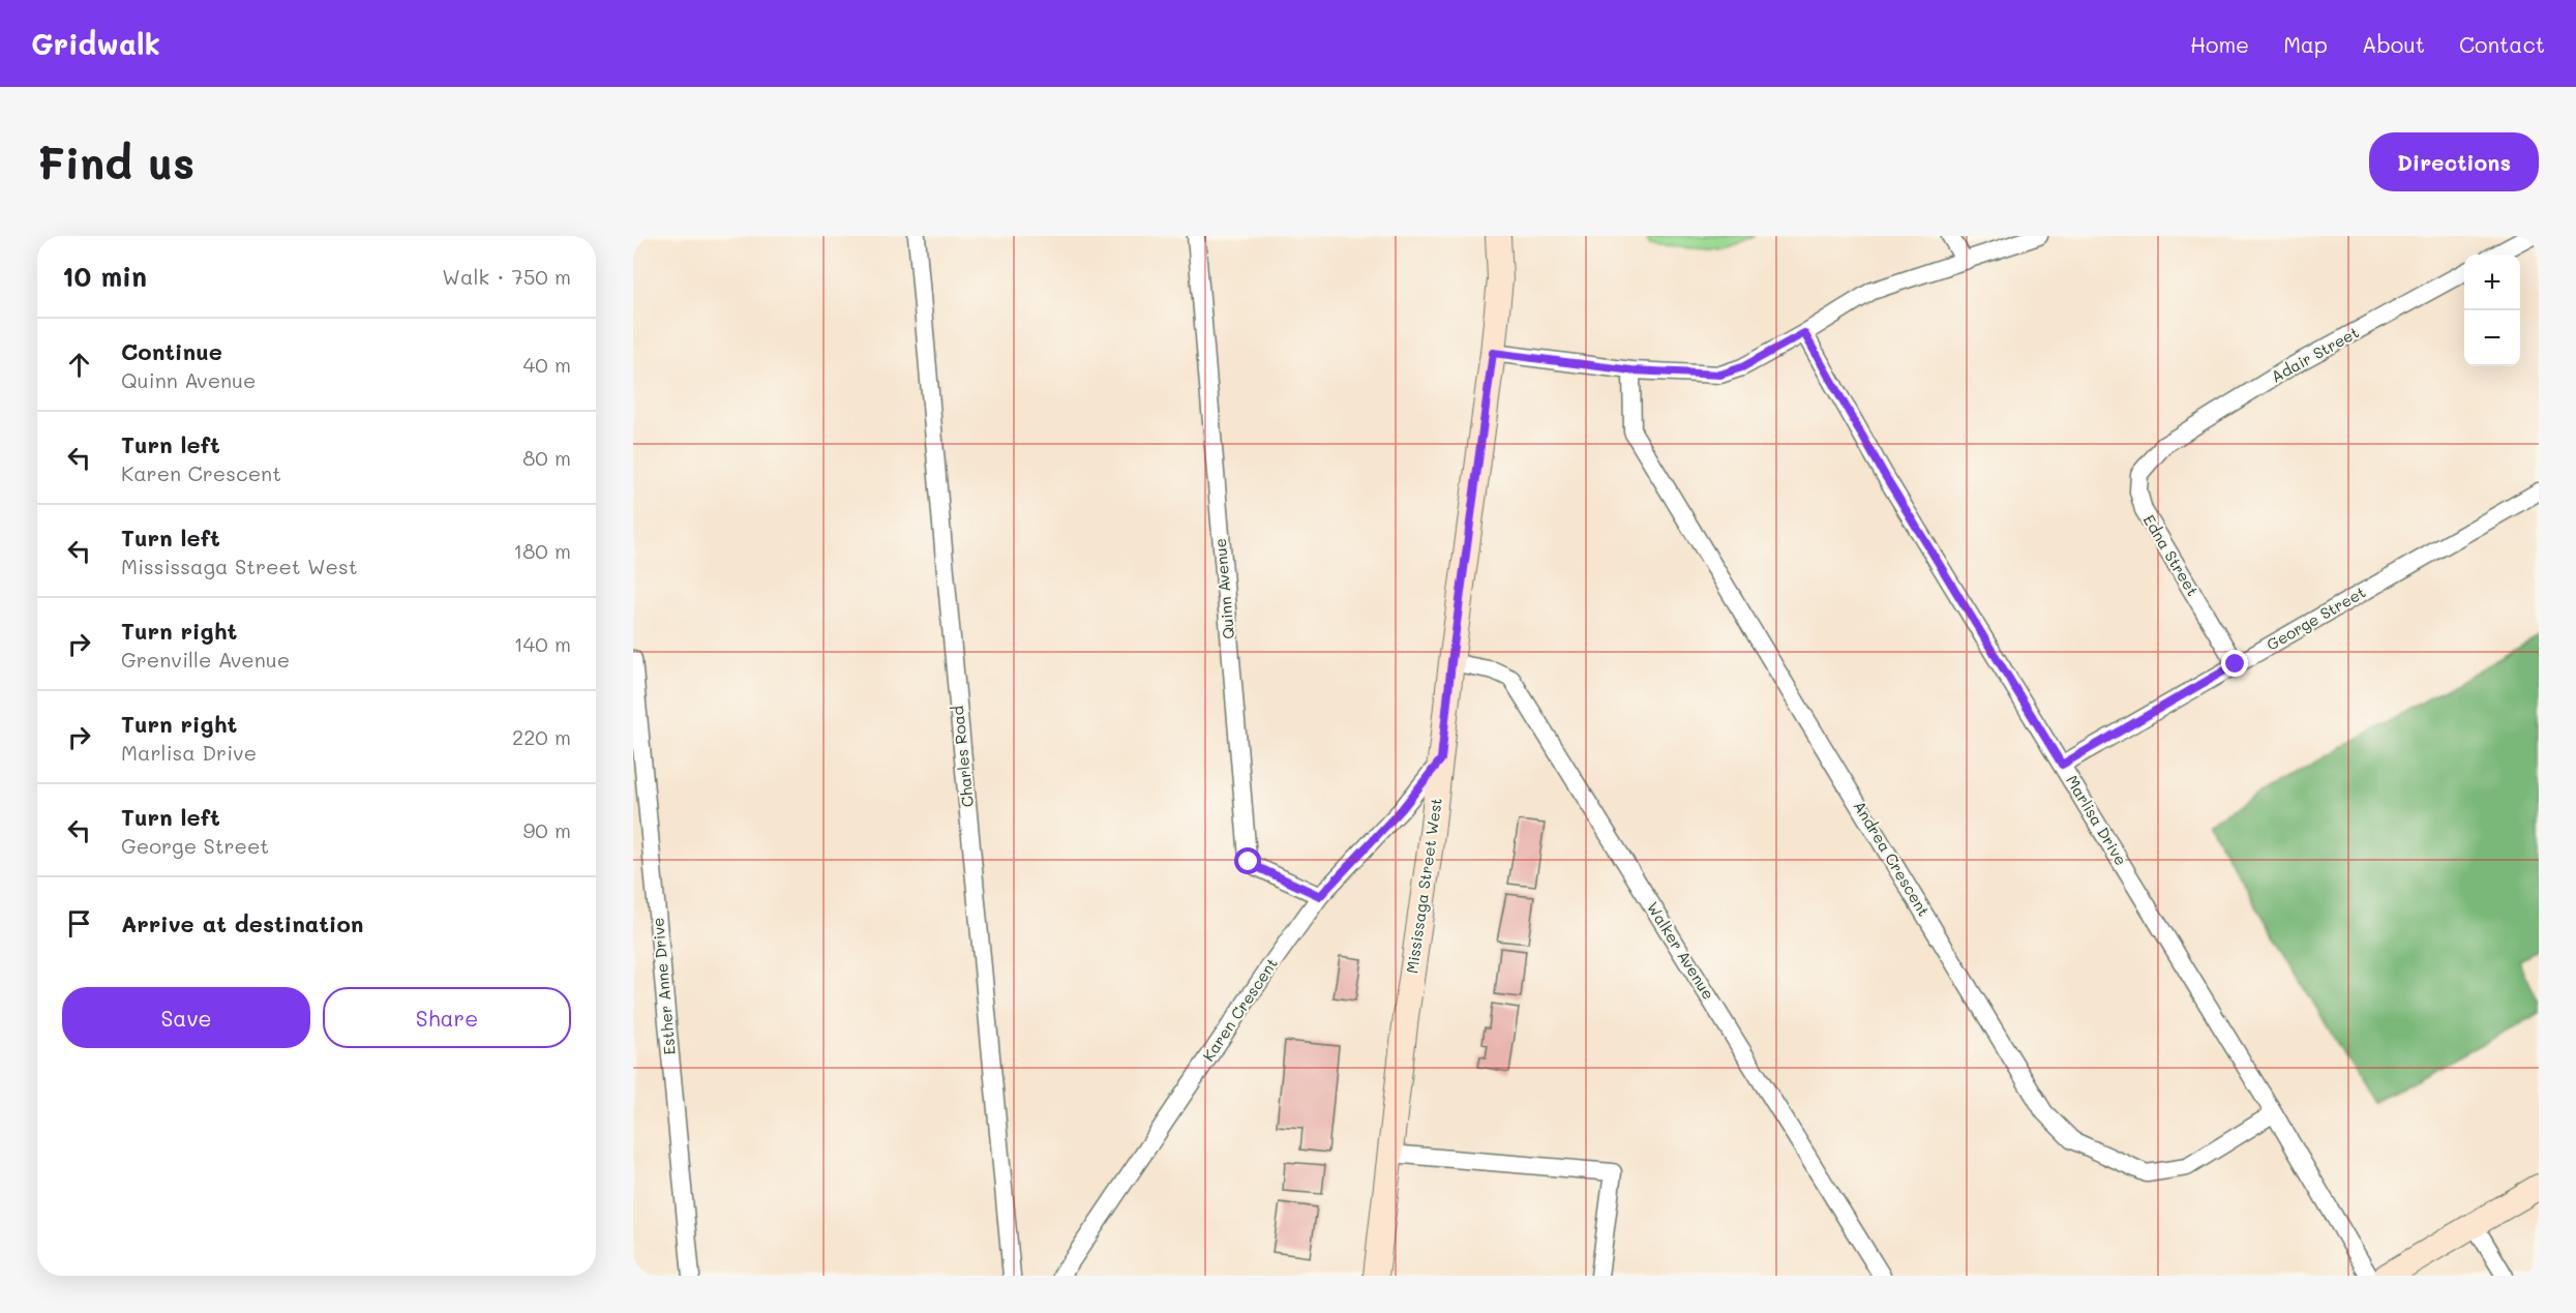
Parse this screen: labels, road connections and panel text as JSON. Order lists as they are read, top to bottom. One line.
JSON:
{"streets":{"street":["Adair Street","Edna Street","Quinn Avenue","George Street","Charles Road","Marlisa Drive","Andrea Crescent","Mississaga Street West","Walker Avenue","Esther Anne Drive","Karen Crescent"]},"crossings":[["Adair Street","Edna Street"],["Edna Street","George Street"],["Quinn Avenue","Karen Crescent"],["George Street","Marlisa Drive"],["Marlisa Drive","Andrea Crescent"],["Mississaga Street West","Walker Avenue"],["Mississaga Street West","Karen Crescent"]],"page":{"header":"Gridwalk","nav":["Home","Map","About","Contact"],"buttons":["Directions",["Save","Share"]],"title":"Find us","heading":["10 min","Walk · 750 m"],"map_buttons":["+","−"],"list":[["Continue","Quinn Avenue","40 m"],["Turn left","Karen Crescent","80 m"],["Turn left","Mississaga Street West","180 m"],["Turn right","Grenville Avenue","140 m"],["Turn right","Marlisa Drive","220 m"],["Turn left","George Street","90 m"],"Arrive at destination"]}}
